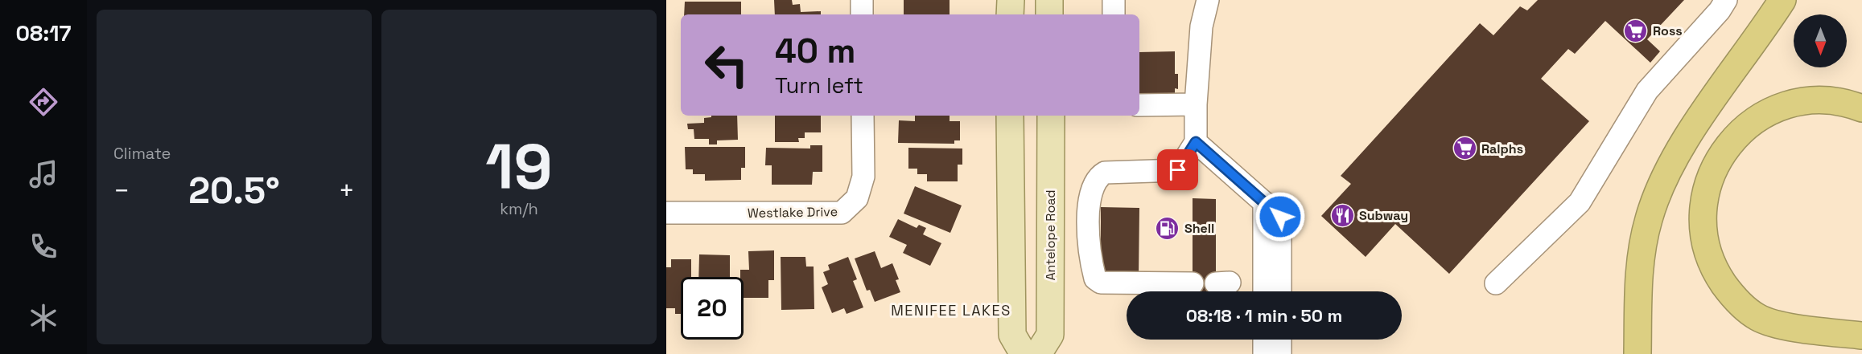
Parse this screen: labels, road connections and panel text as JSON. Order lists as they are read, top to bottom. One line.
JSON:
{"streets":{"main road":["Antelope Road"],"street":["Westlake Drive"]},"districts":["MENIFEE LAKES"],"places":{"supermarket":["Ross","Ralphs"],"restaurant":["Subway"],"fuel station":["Shell"]},"north":"bottom","page":{"tabs":"08:17","tile":["Climate",["19","km/h"]],"turn":["40 m","Turn left"],"heat":["−","20.5°","+"],"limit":"20","trip":"08:18 · 1 min · 50 m"}}
